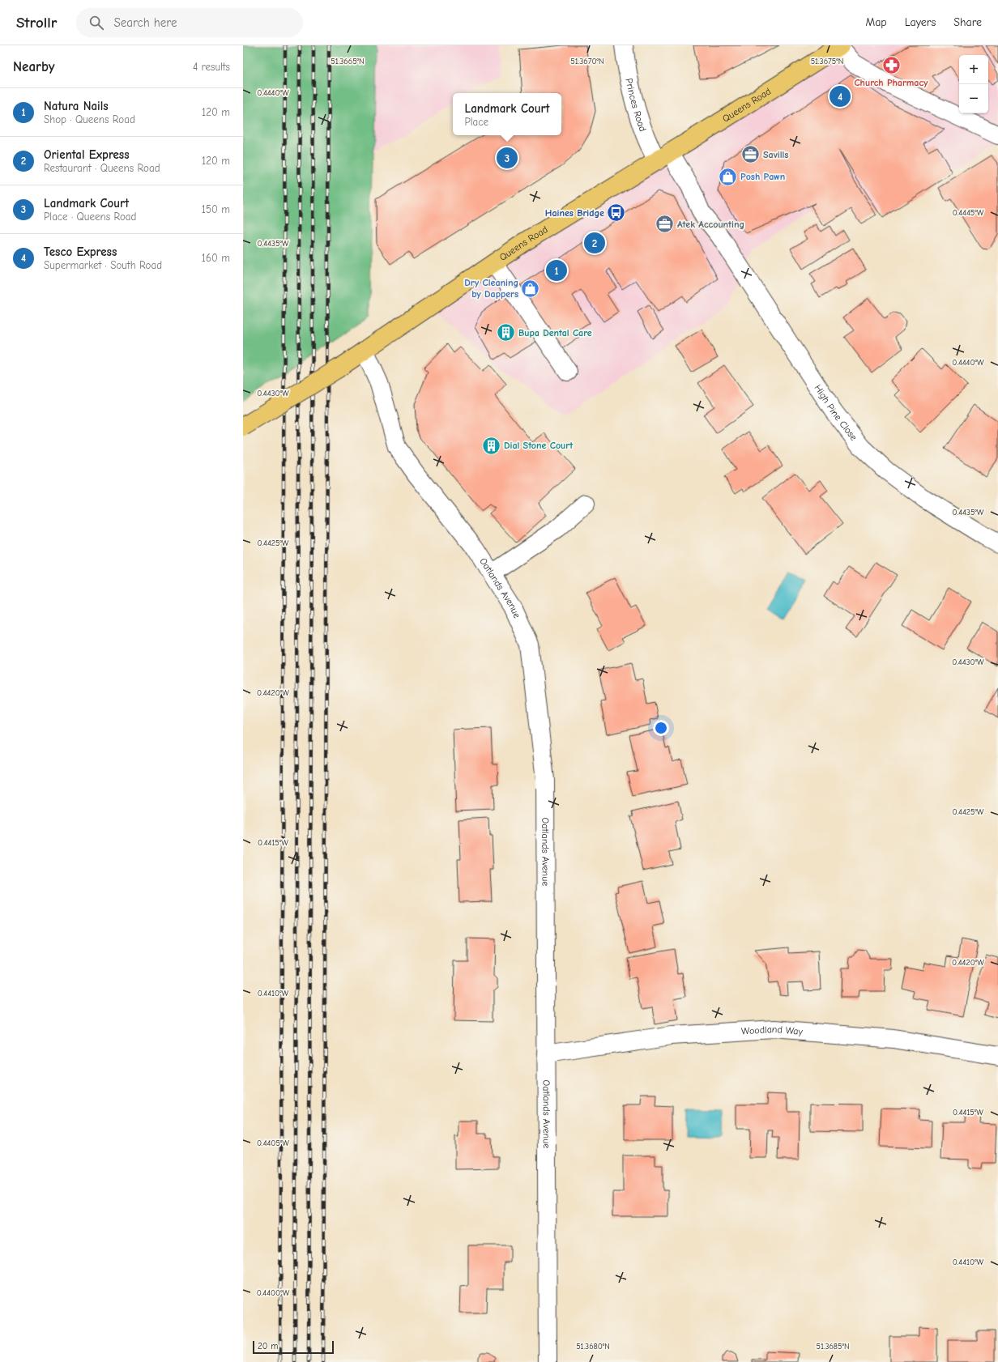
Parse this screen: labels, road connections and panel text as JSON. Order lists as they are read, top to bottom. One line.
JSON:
{"streets":{"main road":["Queens Road"],"street":["Princes Road","High Pine Close","Oatlands Avenue","Woodland Way"]},"crossings":[["Princes Road","Queens Road"],["Princes Road","High Pine Close"],["Queens Road","High Pine Close"],["Queens Road","Oatlands Avenue"],["Oatlands Avenue","Woodland Way"]],"places":{"pharmacy":["Church Pharmacy"],"office":["Savills","Atek Accounting"],"shop":["Posh Pawn","Dry Cleaning by Dappers"],"bus stop":["Haines Bridge"],"building":["Bupa Dental Care","Dial Stone Court"]},"scale_bar":"20 m","page":{"header":"Strollr","search":"Search here","nav":["Map","Layers","Share"],"heading":["Nearby","4 results"],"map_buttons":["+","−"],"pins":["4","3","2","1"],"list":[{"mark":"1","name":"Natura Nails","note":"Shop · Queens Road","value":"120 m"},{"mark":"2","name":"Oriental Express","note":"Restaurant · Queens Road","value":"120 m"},{"mark":"3","name":"Landmark Court","note":"Place · Queens Road","value":"150 m"},{"mark":"4","name":"Tesco Express","note":"Supermarket · South Road","value":"160 m"}],"popup":["Landmark Court","Place"],"scale":"20 m"},"coordinates":["51.3670°N","51.3675°N","51.3665°N","0.4440°W","0.4445°W","0.4435°W","0.4430°W","0.4425°W","0.4420°W","0.4415°W","0.4410°W","0.4405°W","0.4400°W","51.3680°N","51.3685°N"]}
